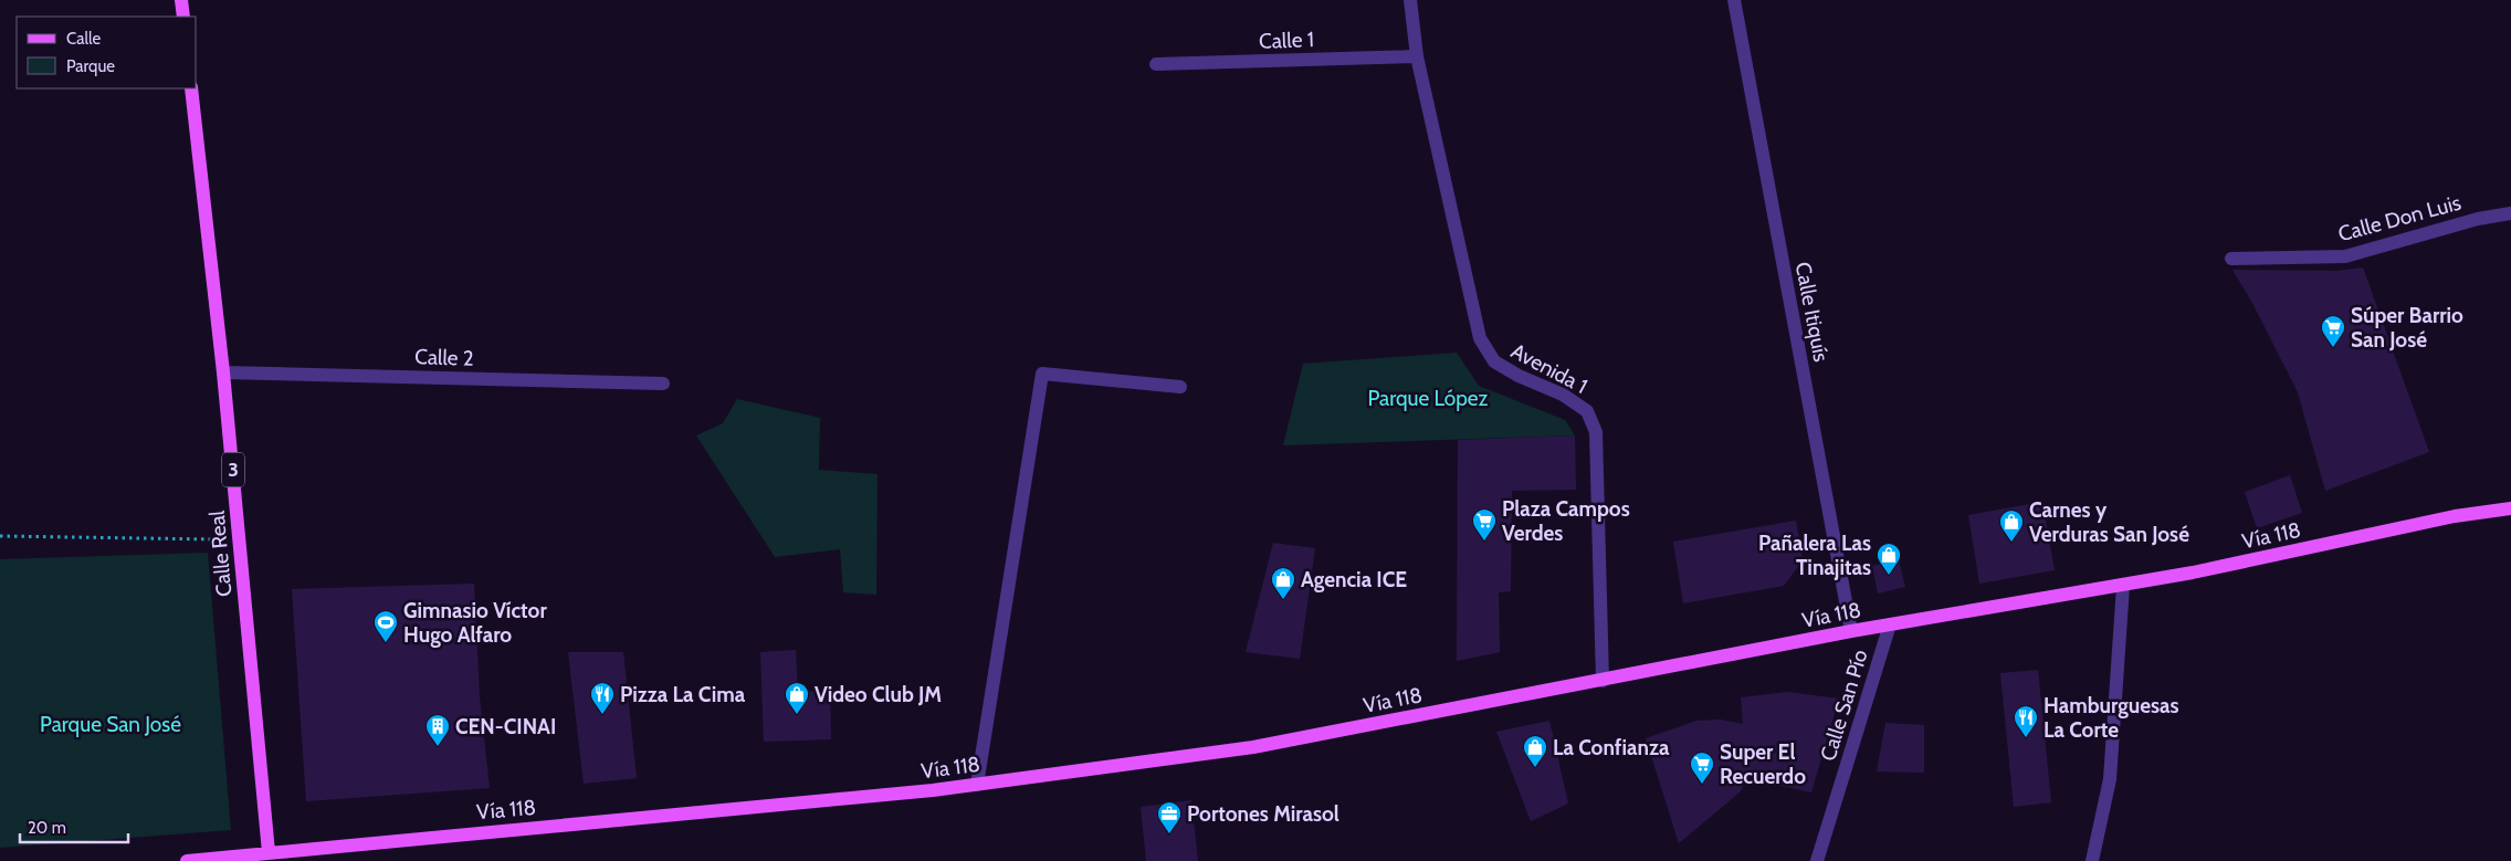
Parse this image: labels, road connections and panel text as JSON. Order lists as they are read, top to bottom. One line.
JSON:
{"streets":{"main road":["3","Vía 118","Calle Real"],"street":["Calle 1","Calle Don Luis","Calle Itiquís","Calle 2","Avenida 1","Calle San Pío"]},"crossings":[["Calle 1","Avenida 1"],["Calle Itiquís","Vía 118"],["Calle 2","Calle Real"],["Avenida 1","Vía 118"],["Vía 118","Calle Real"],["Vía 118","Calle San Pío"]],"parks":["Parque López","Parque San José"],"places":{"supermarket":["Súper Barrio San José","Plaza Campos Verdes","Super El Recuerdo"],"shop":["Carnes y Verduras San José","Pañalera Las Tinajitas","Agencia ICE","Video Club JM","La Confianza"],"sports":["Gimnasio Víctor Hugo Alfaro"],"restaurant":["Pizza La Cima","Hamburguesas La Corte"],"building":["CEN-CINAI"],"office":["Portones Mirasol"]},"legend":["Calle","Parque"],"scale_bar":"20 m"}
